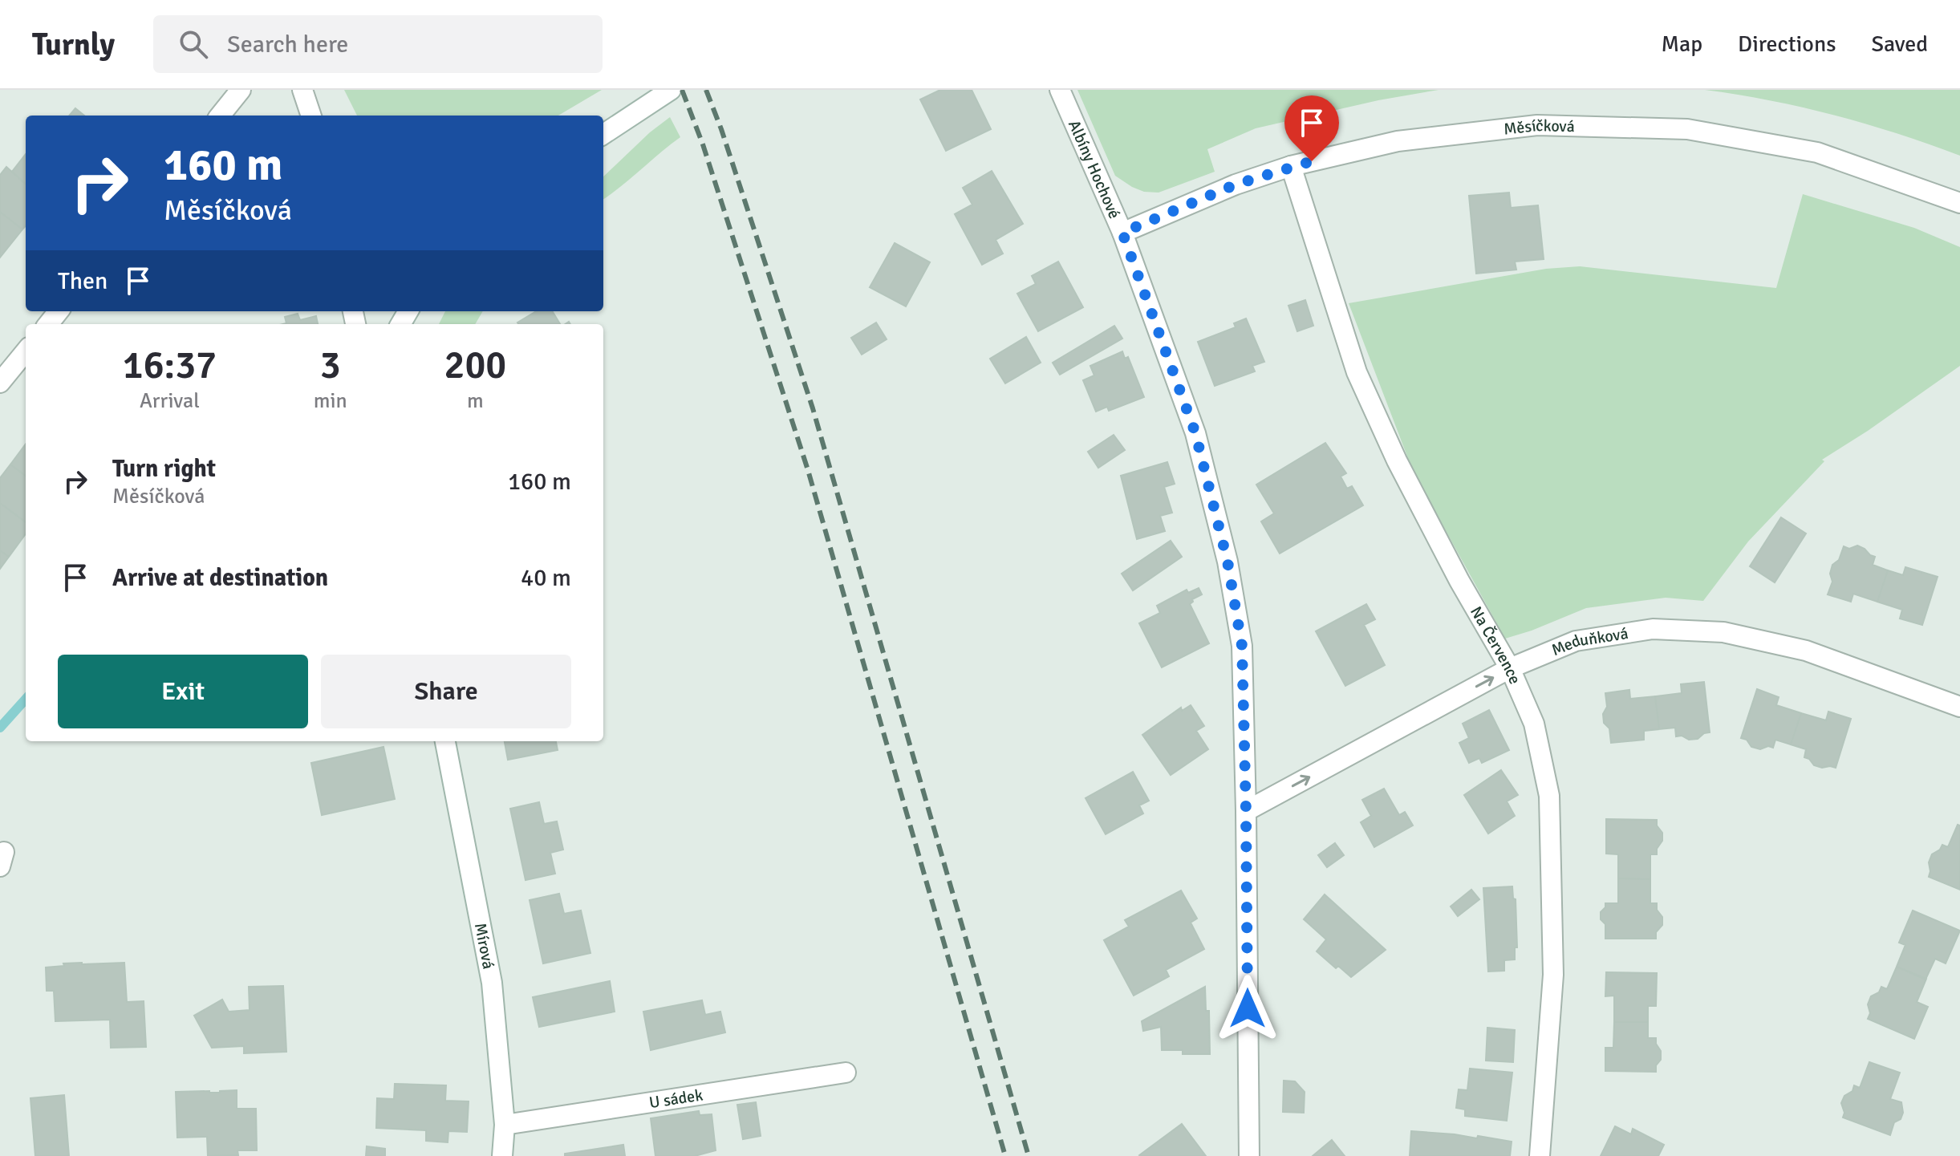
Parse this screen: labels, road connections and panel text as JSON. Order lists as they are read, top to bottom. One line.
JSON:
{"streets":{"street":["Měsíčková","Albíny Hochové","Meduňková","Na Července","Mírová","U sádek"]},"crossings":[["Měsíčková","Albíny Hochové"],["Měsíčková","Na Července"],["Albíny Hochové","Meduňková"],["Meduňková","Na Července"],["Mírová","U sádek"]],"one_way":["Meduňková"],"page":{"header":"Turnly","search":"Search here","nav":["Map","Directions","Saved"],"turn":["160 m","Měsíčková"],"then":"Then","eta":["16:37","Arrival","3","min","200","m"],"list":[{"name":"Turn right","note":"Měsíčková","value":"160 m"},{"name":"Arrive at destination","value":"40 m"}],"buttons":["Exit","Share"]}}
